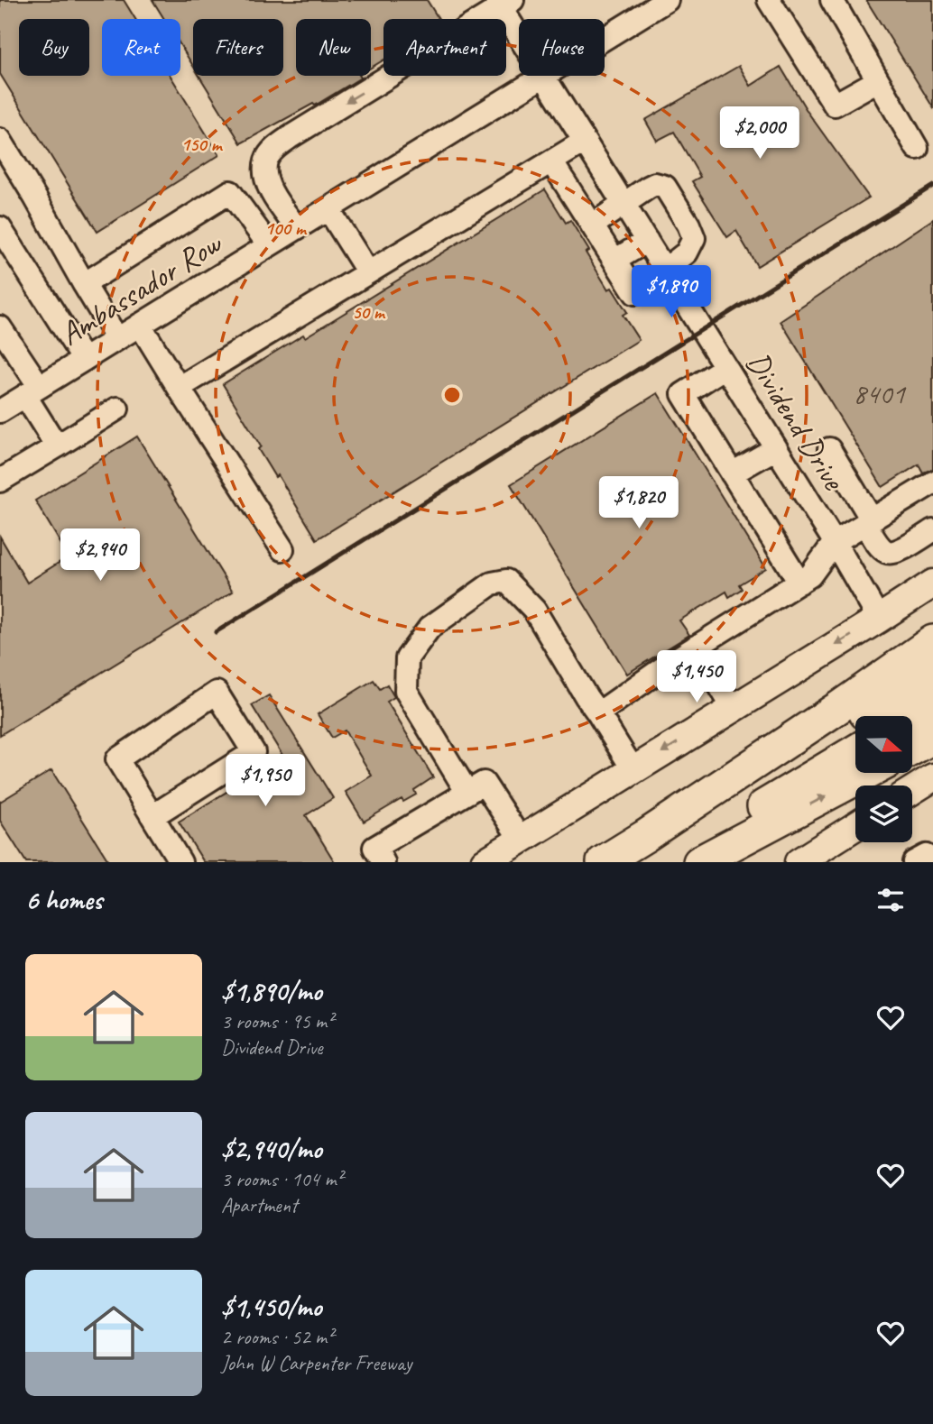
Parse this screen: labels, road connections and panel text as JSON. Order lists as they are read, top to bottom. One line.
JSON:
{"streets":{"street":["Ambassador Row","Dividend Drive"]},"crossings":[["Ambassador Row","Dividend Drive"]],"house_numbers":["8401"],"north":"right","page":{"chip":["Buy","Rent","Filters","New","Apartment","House"],"price":["$2,000","$1,890","$1,820","$2,940","$1,450","$1,950"],"heading":"6 homes","list":[{"name":"$1,890/mo","note":"3 rooms · 95 m² · Dividend Drive"},{"name":"$2,940/mo","note":"3 rooms · 104 m² · Apartment"},{"name":"$1,450/mo","note":"2 rooms · 52 m² · John W Carpenter Freeway"}]},"rings":["150 m","100 m","50 m"]}
